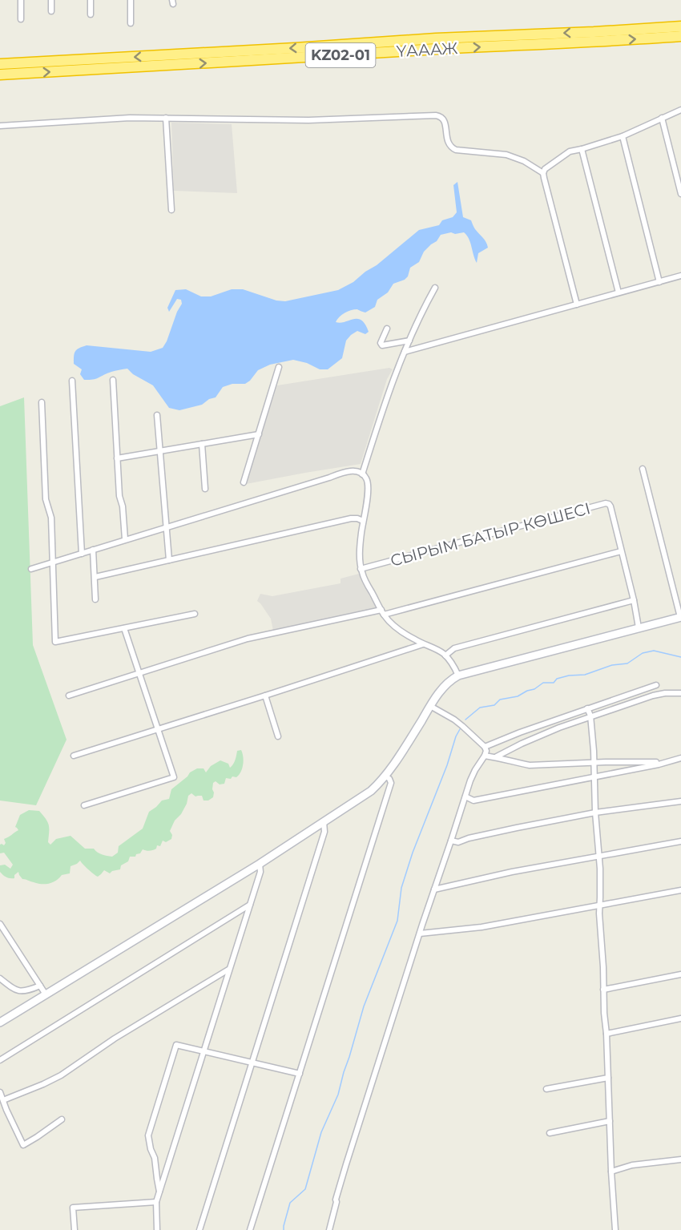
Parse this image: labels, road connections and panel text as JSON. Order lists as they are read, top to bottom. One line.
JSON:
{"streets":{"highway":["ҮАААЖ","KZ02-01"],"street":["СЫРЫМ БАТЫР КӨШЕСІ"]}}
